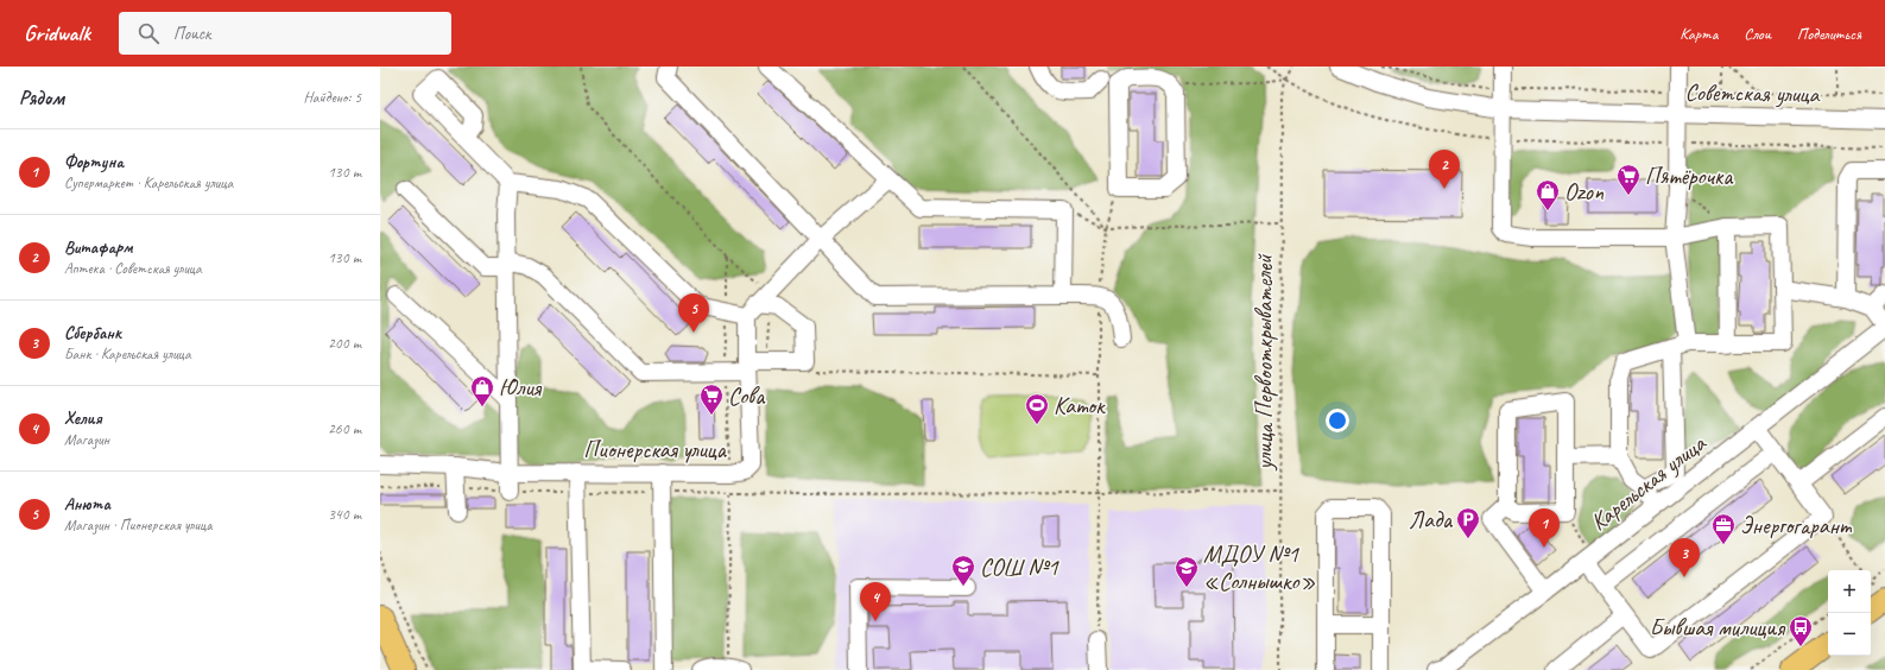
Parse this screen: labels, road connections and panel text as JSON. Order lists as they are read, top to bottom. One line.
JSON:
{"streets":{"street":["Советская улица","Пионерская улица","Карельская улица"],"path":["улица Первооткрывателей"]},"places":{"supermarket":["Пятёрочка","Сова"],"shop":["Ozon","Юлия"],"sports":["Каток"],"parking":["Лада"],"office":["Энергогарант"],"school or university":["СОШ №1","МДОУ №1 «Солнышко»"],"bus stop":["Бывшая милиция"]},"page":{"header":"Gridwalk","search":"Поиск","nav":["Карта","Слои","Поделиться"],"heading":["Рядом","Найдено: 5"],"list":[{"mark":"1","name":"Фортуна","note":"Супермаркет · Карельская улица","value":"130 m"},{"mark":"2","name":"Витафарм","note":"Аптека · Советская улица","value":"130 m"},{"mark":"3","name":"Сбербанк","note":"Банк · Карельская улица","value":"200 m"},{"mark":"4","name":"Хелия","note":"Магазин","value":"260 m"},{"mark":"5","name":"Анюта","note":"Магазин · Пионерская улица","value":"340 m"}],"pins":["2","5","1","3","4"],"map_buttons":["+","−"]}}
